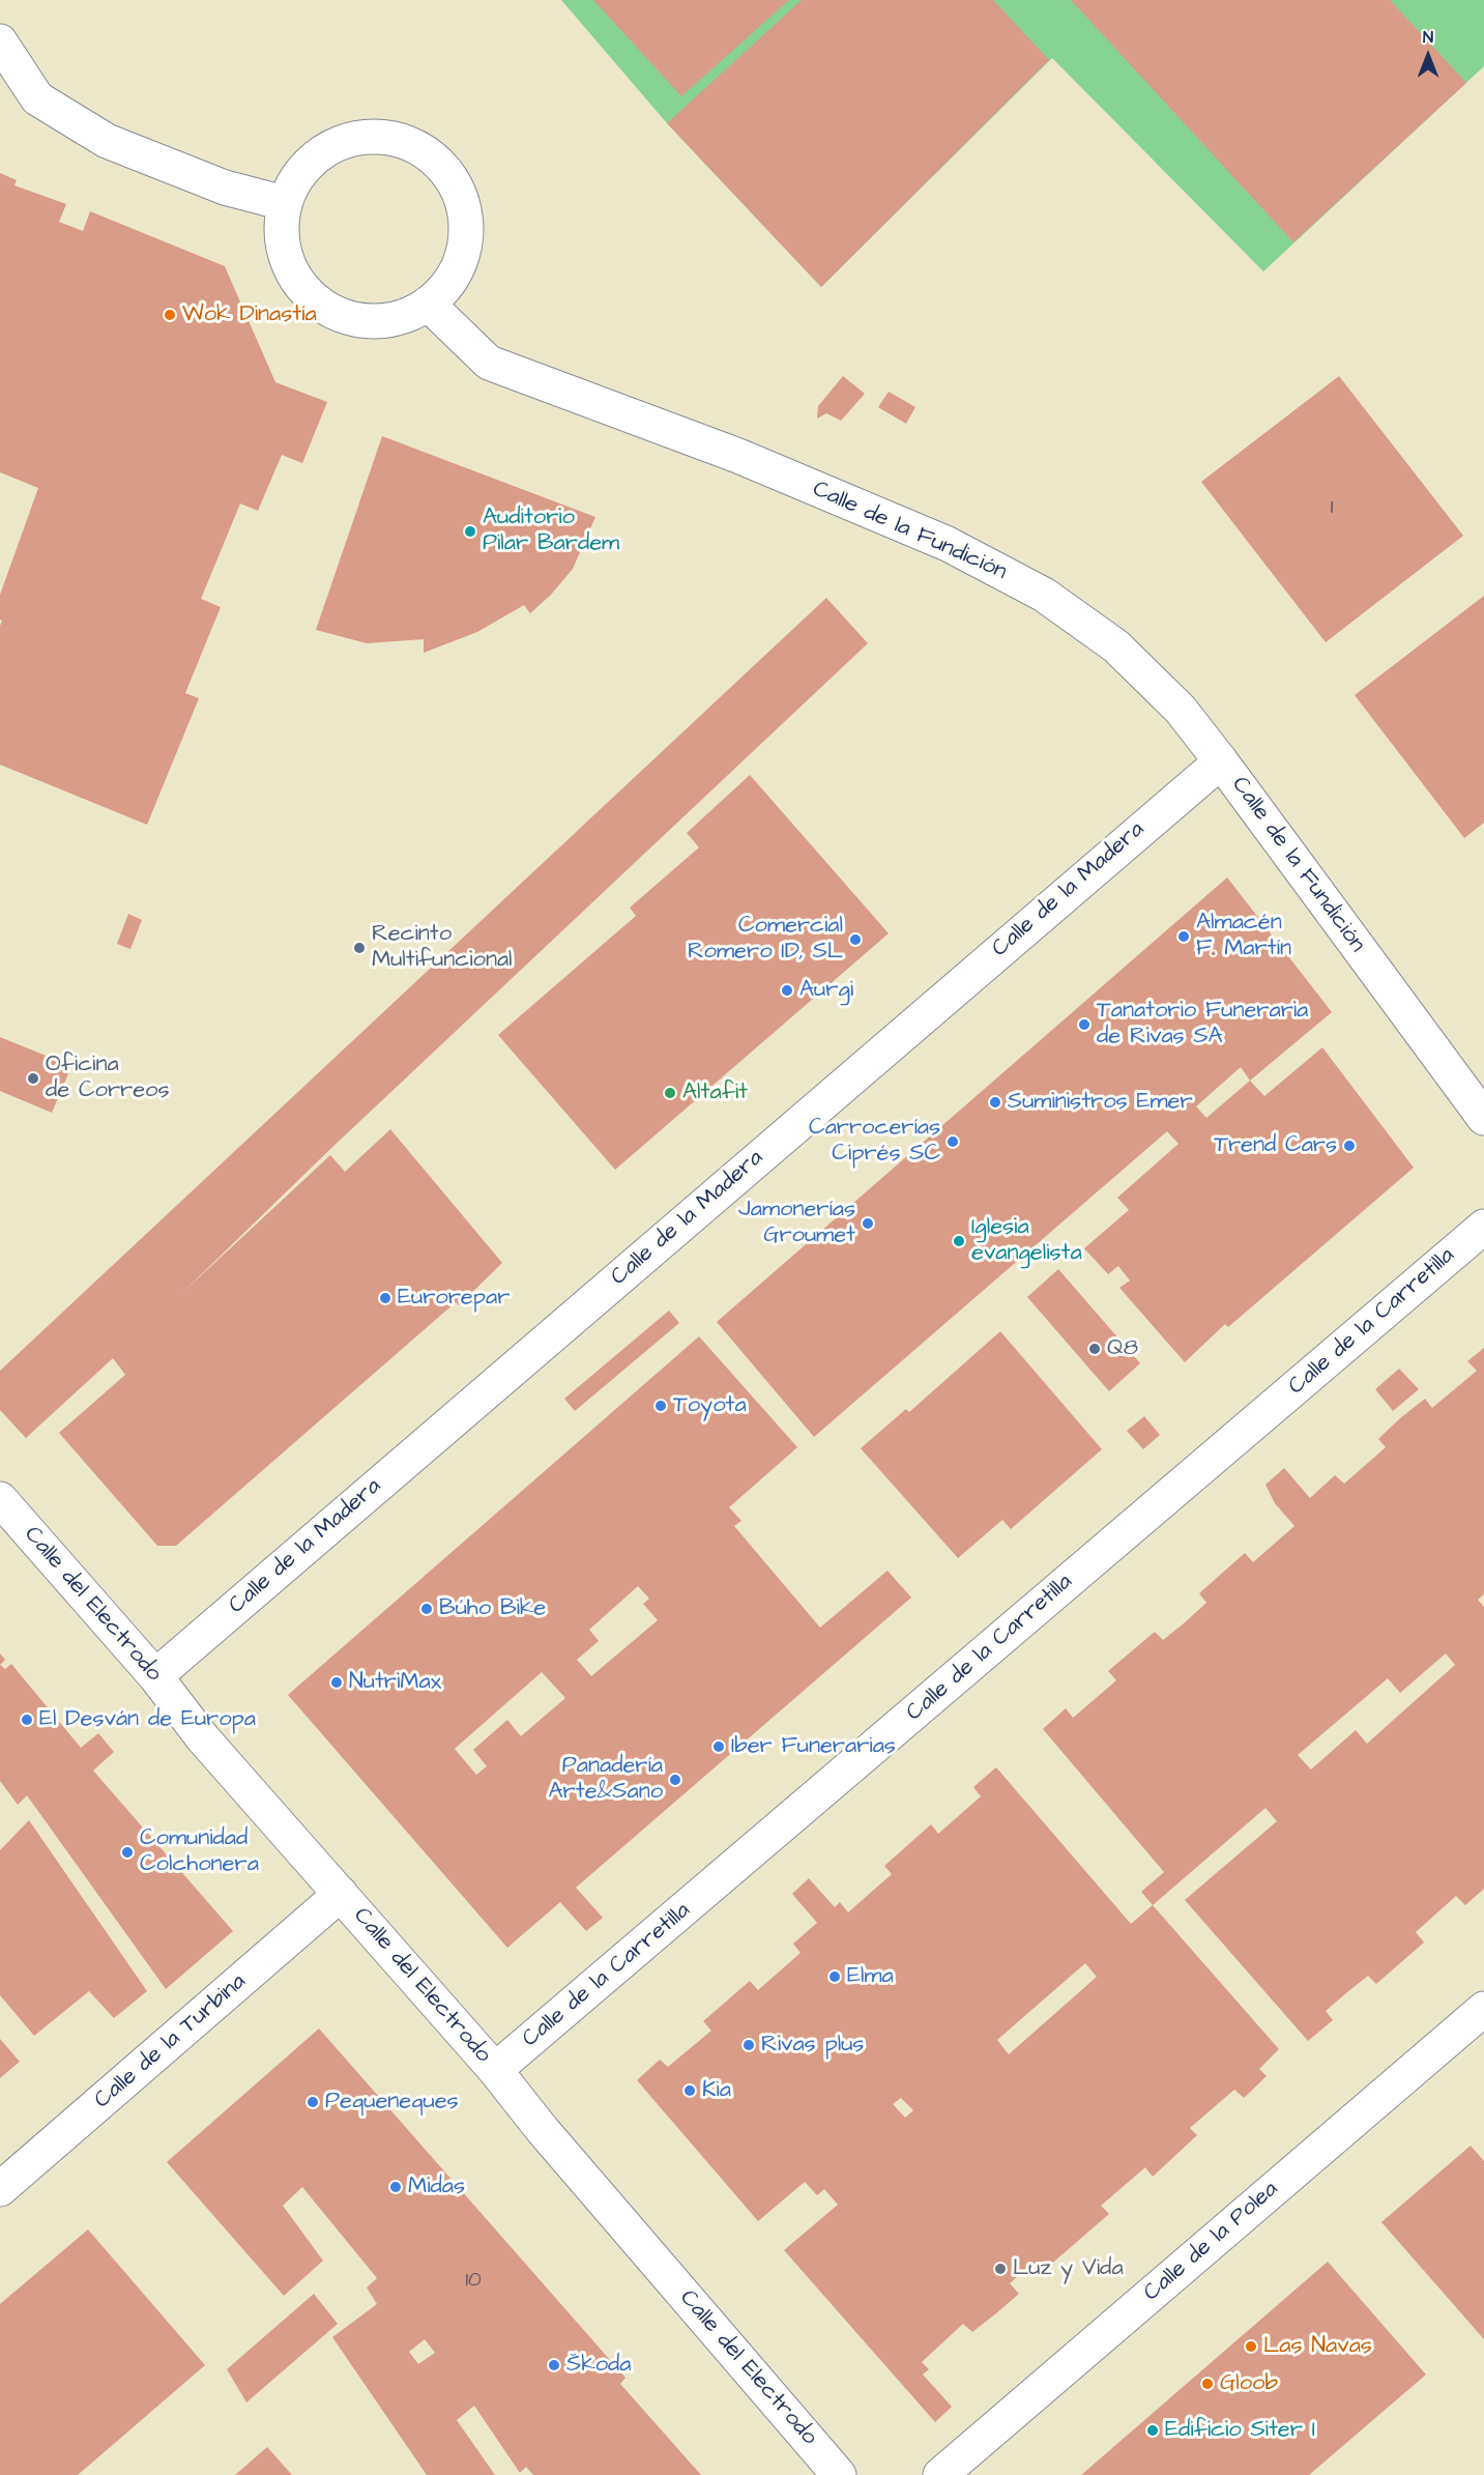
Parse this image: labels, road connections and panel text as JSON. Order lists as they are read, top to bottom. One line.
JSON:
{"streets":{"street":["Calle de la Fundición","Calle de la Madera","Calle de la Carretilla","Calle del Electrodo","Calle de la Turbina","Calle de la Polea"]},"crossings":[["Calle de la Fundición","Calle de la Madera"],["Calle de la Madera","Calle del Electrodo"],["Calle de la Carretilla","Calle del Electrodo"],["Calle del Electrodo","Calle de la Turbina"]],"places":["Wok Dinastía","Auditorio Pilar Bardem","Almacén F. Martín","Comercial Romero ID, SL","Recinto Multifuncional","Aurgi","Tanatorio Funeraria de Rivas SA","Oficina de Correos","Altafit","Suministros Emer","Carrocerías Ciprés SC","Trend Cars","Jamonerías Groumet","Iglesia evangelista","Eurorepar","Q8","Toyota","Búho Bike","NutriMax","El Desván de Europa","Iber Funerarias","Panadería Arte&Sano","Comunidad Colchonera","Elma","Rivas plus","Kia","Pequeneques","Midas","Luz y Vida","Las Navas","Škoda","Gloob","Edificio Siter I"],"house_numbers":["1","10"],"north":"top"}
